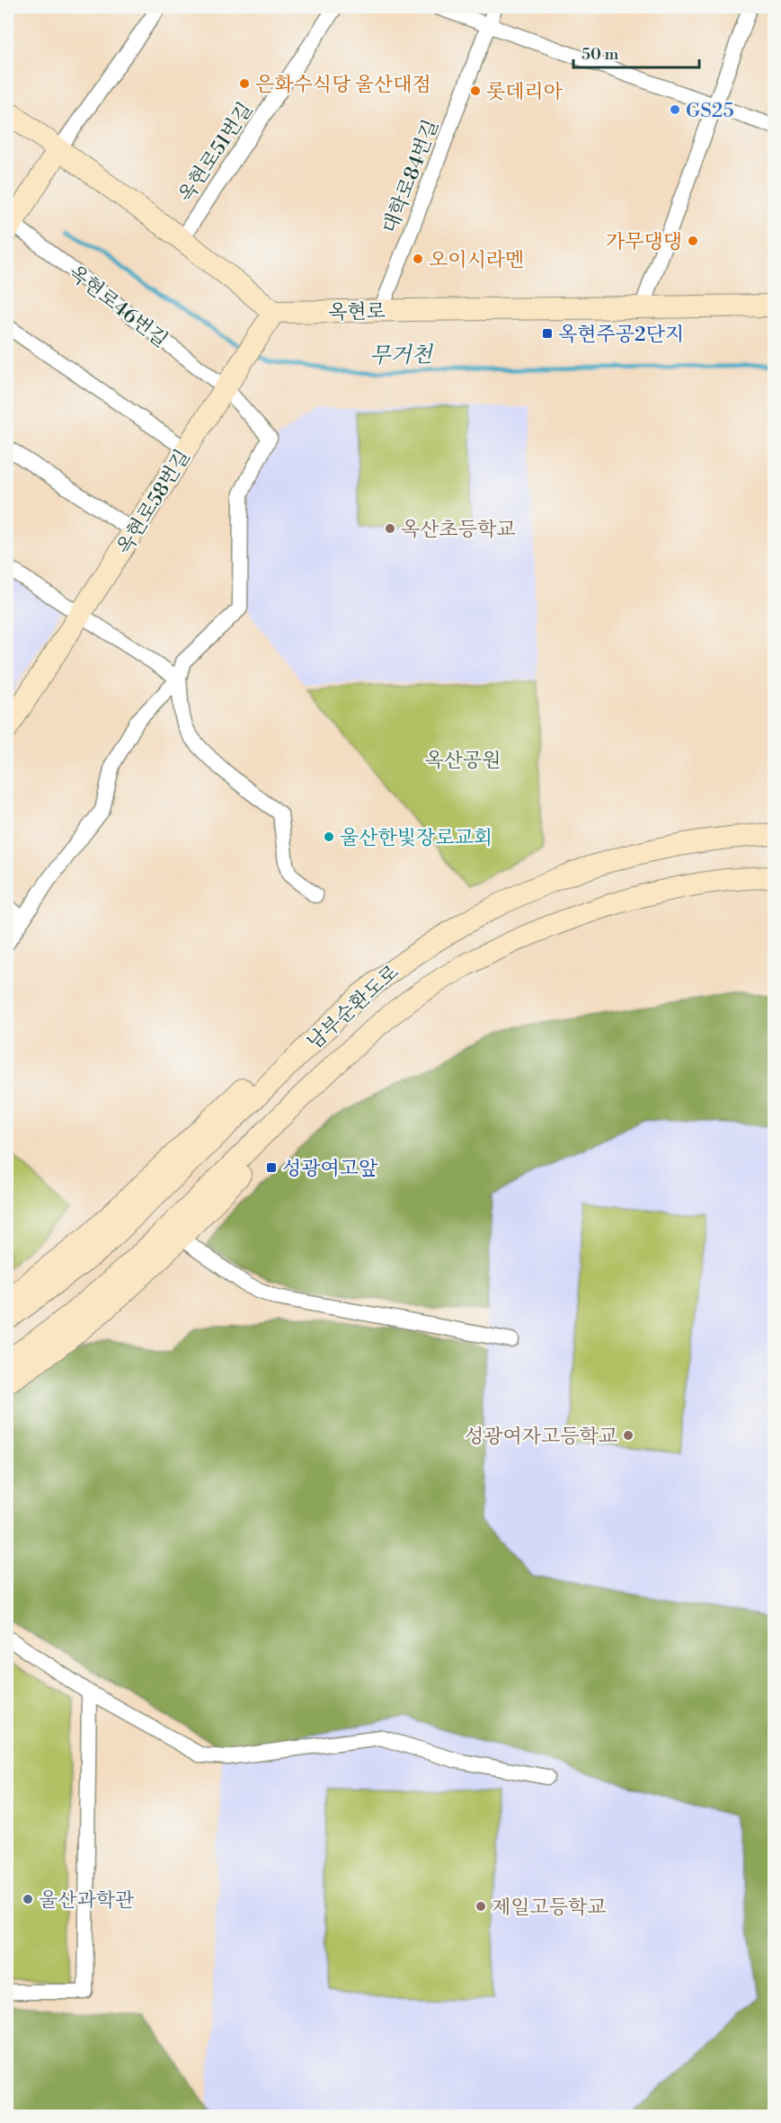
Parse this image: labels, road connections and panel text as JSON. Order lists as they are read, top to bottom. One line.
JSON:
{"streets":{"main road":["옥현로46번길","옥현로","옥현로58번길","남부순환도로"],"street":["옥현로51번길","대학로84번길"]},"crossings":[["대학로84번길","옥현로"],["옥현로46번길","옥현로58번길"],["옥현로","옥현로58번길"]],"water":["무거천"],"parks":["옥산공원"],"places":{"other":["은화수식당 울산대점","롯데리아","GS25","가무댕댕","오이시라멘","옥산초등학교","울산한빛장로교회","성광여자고등학교","울산과학관","제일고등학교"],"transit":["옥현주공2단지","성광여고앞"]},"scale_bar":"50 m"}
